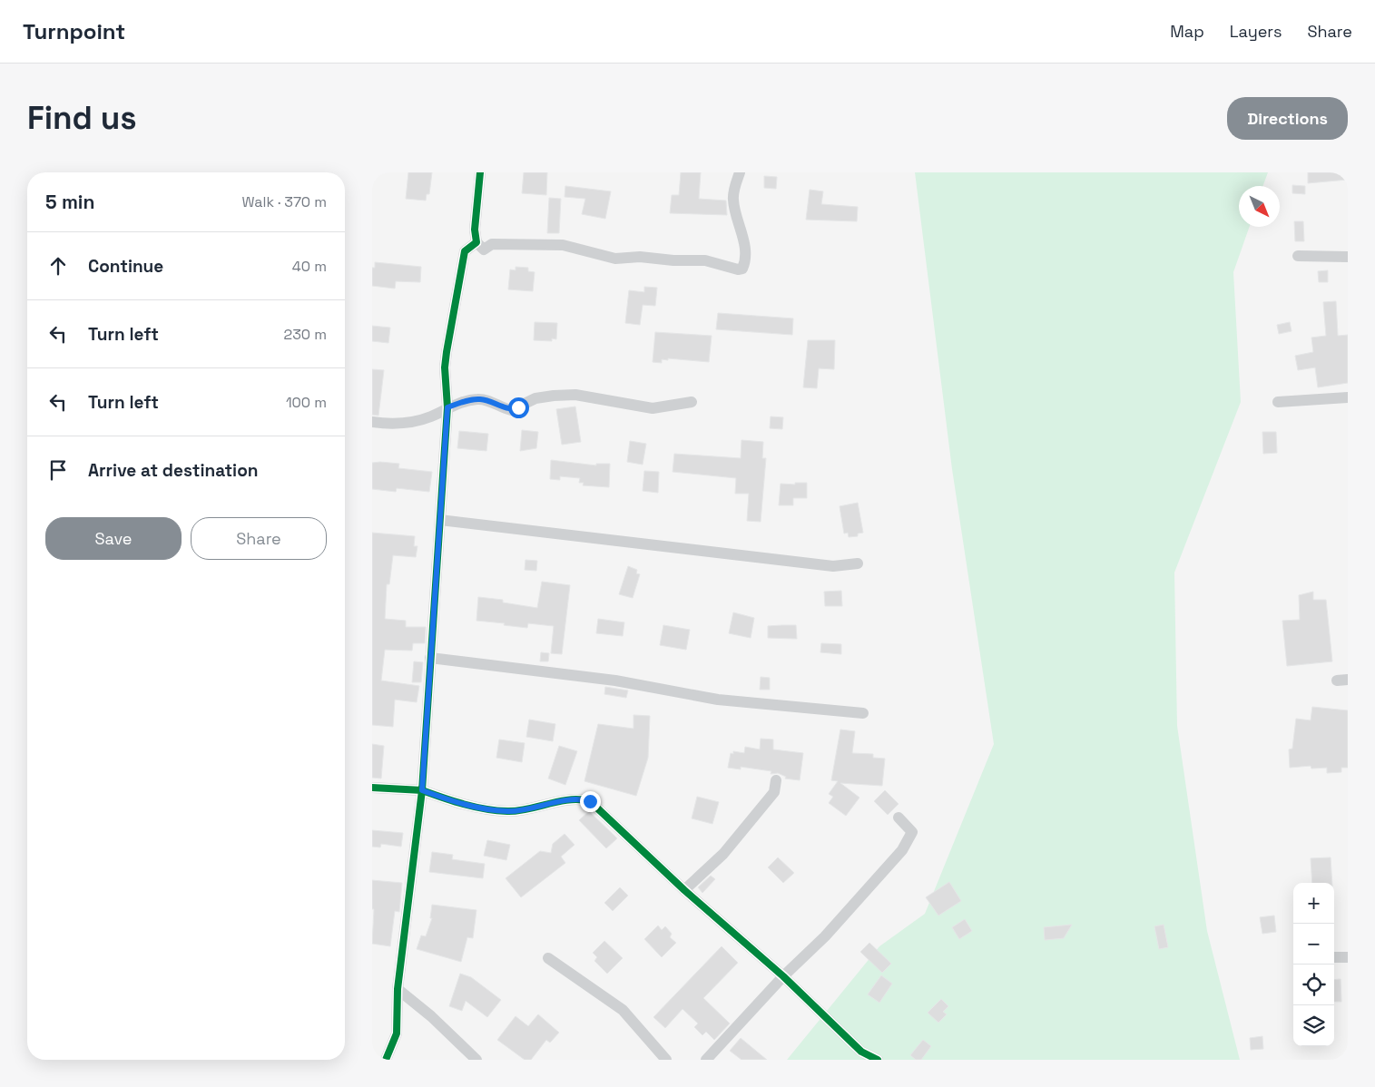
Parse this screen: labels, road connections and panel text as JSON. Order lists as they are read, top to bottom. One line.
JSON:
{"north":"bottom right","page":{"header":"Turnpoint","nav":["Map","Layers","Share"],"buttons":["Directions",["Save","Share"]],"title":"Find us","heading":["5 min","Walk · 370 m"],"list":[["Continue","40 m"],["Turn left","230 m"],["Turn left","100 m"],"Arrive at destination"],"map_buttons":["+","−"]}}
